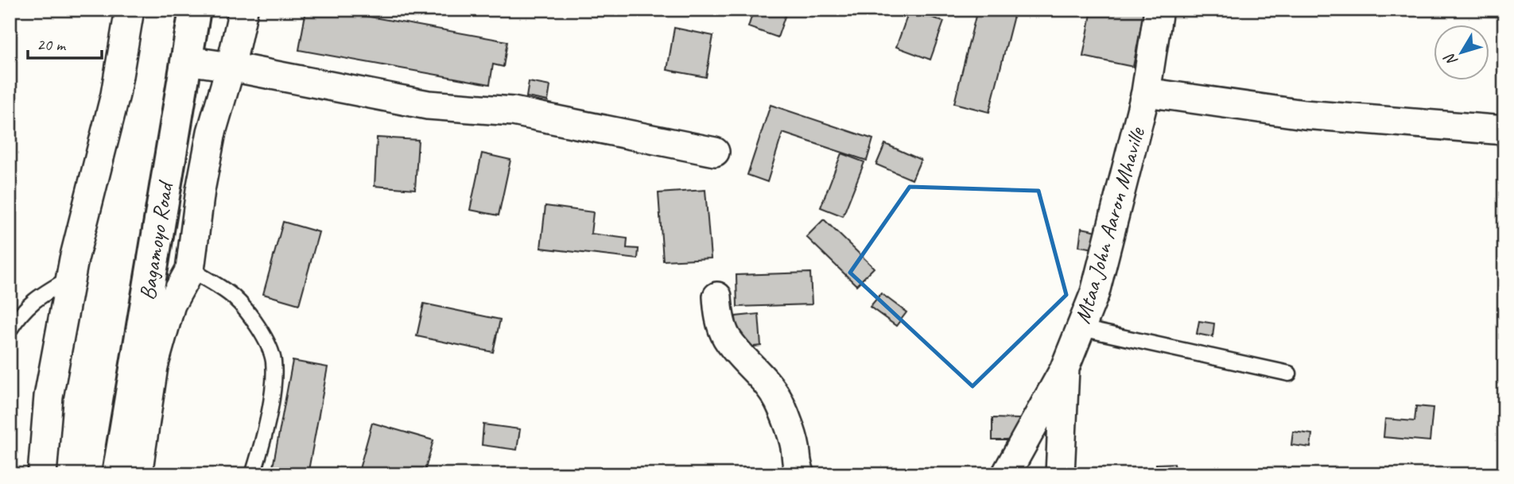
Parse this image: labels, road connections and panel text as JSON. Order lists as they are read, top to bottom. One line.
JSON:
{"streets":{"highway":["Bagamoyo Road"],"street":["Mtaa John Aaron Mhaville"]},"scale_bar":"20 m","north":"bottom left"}
